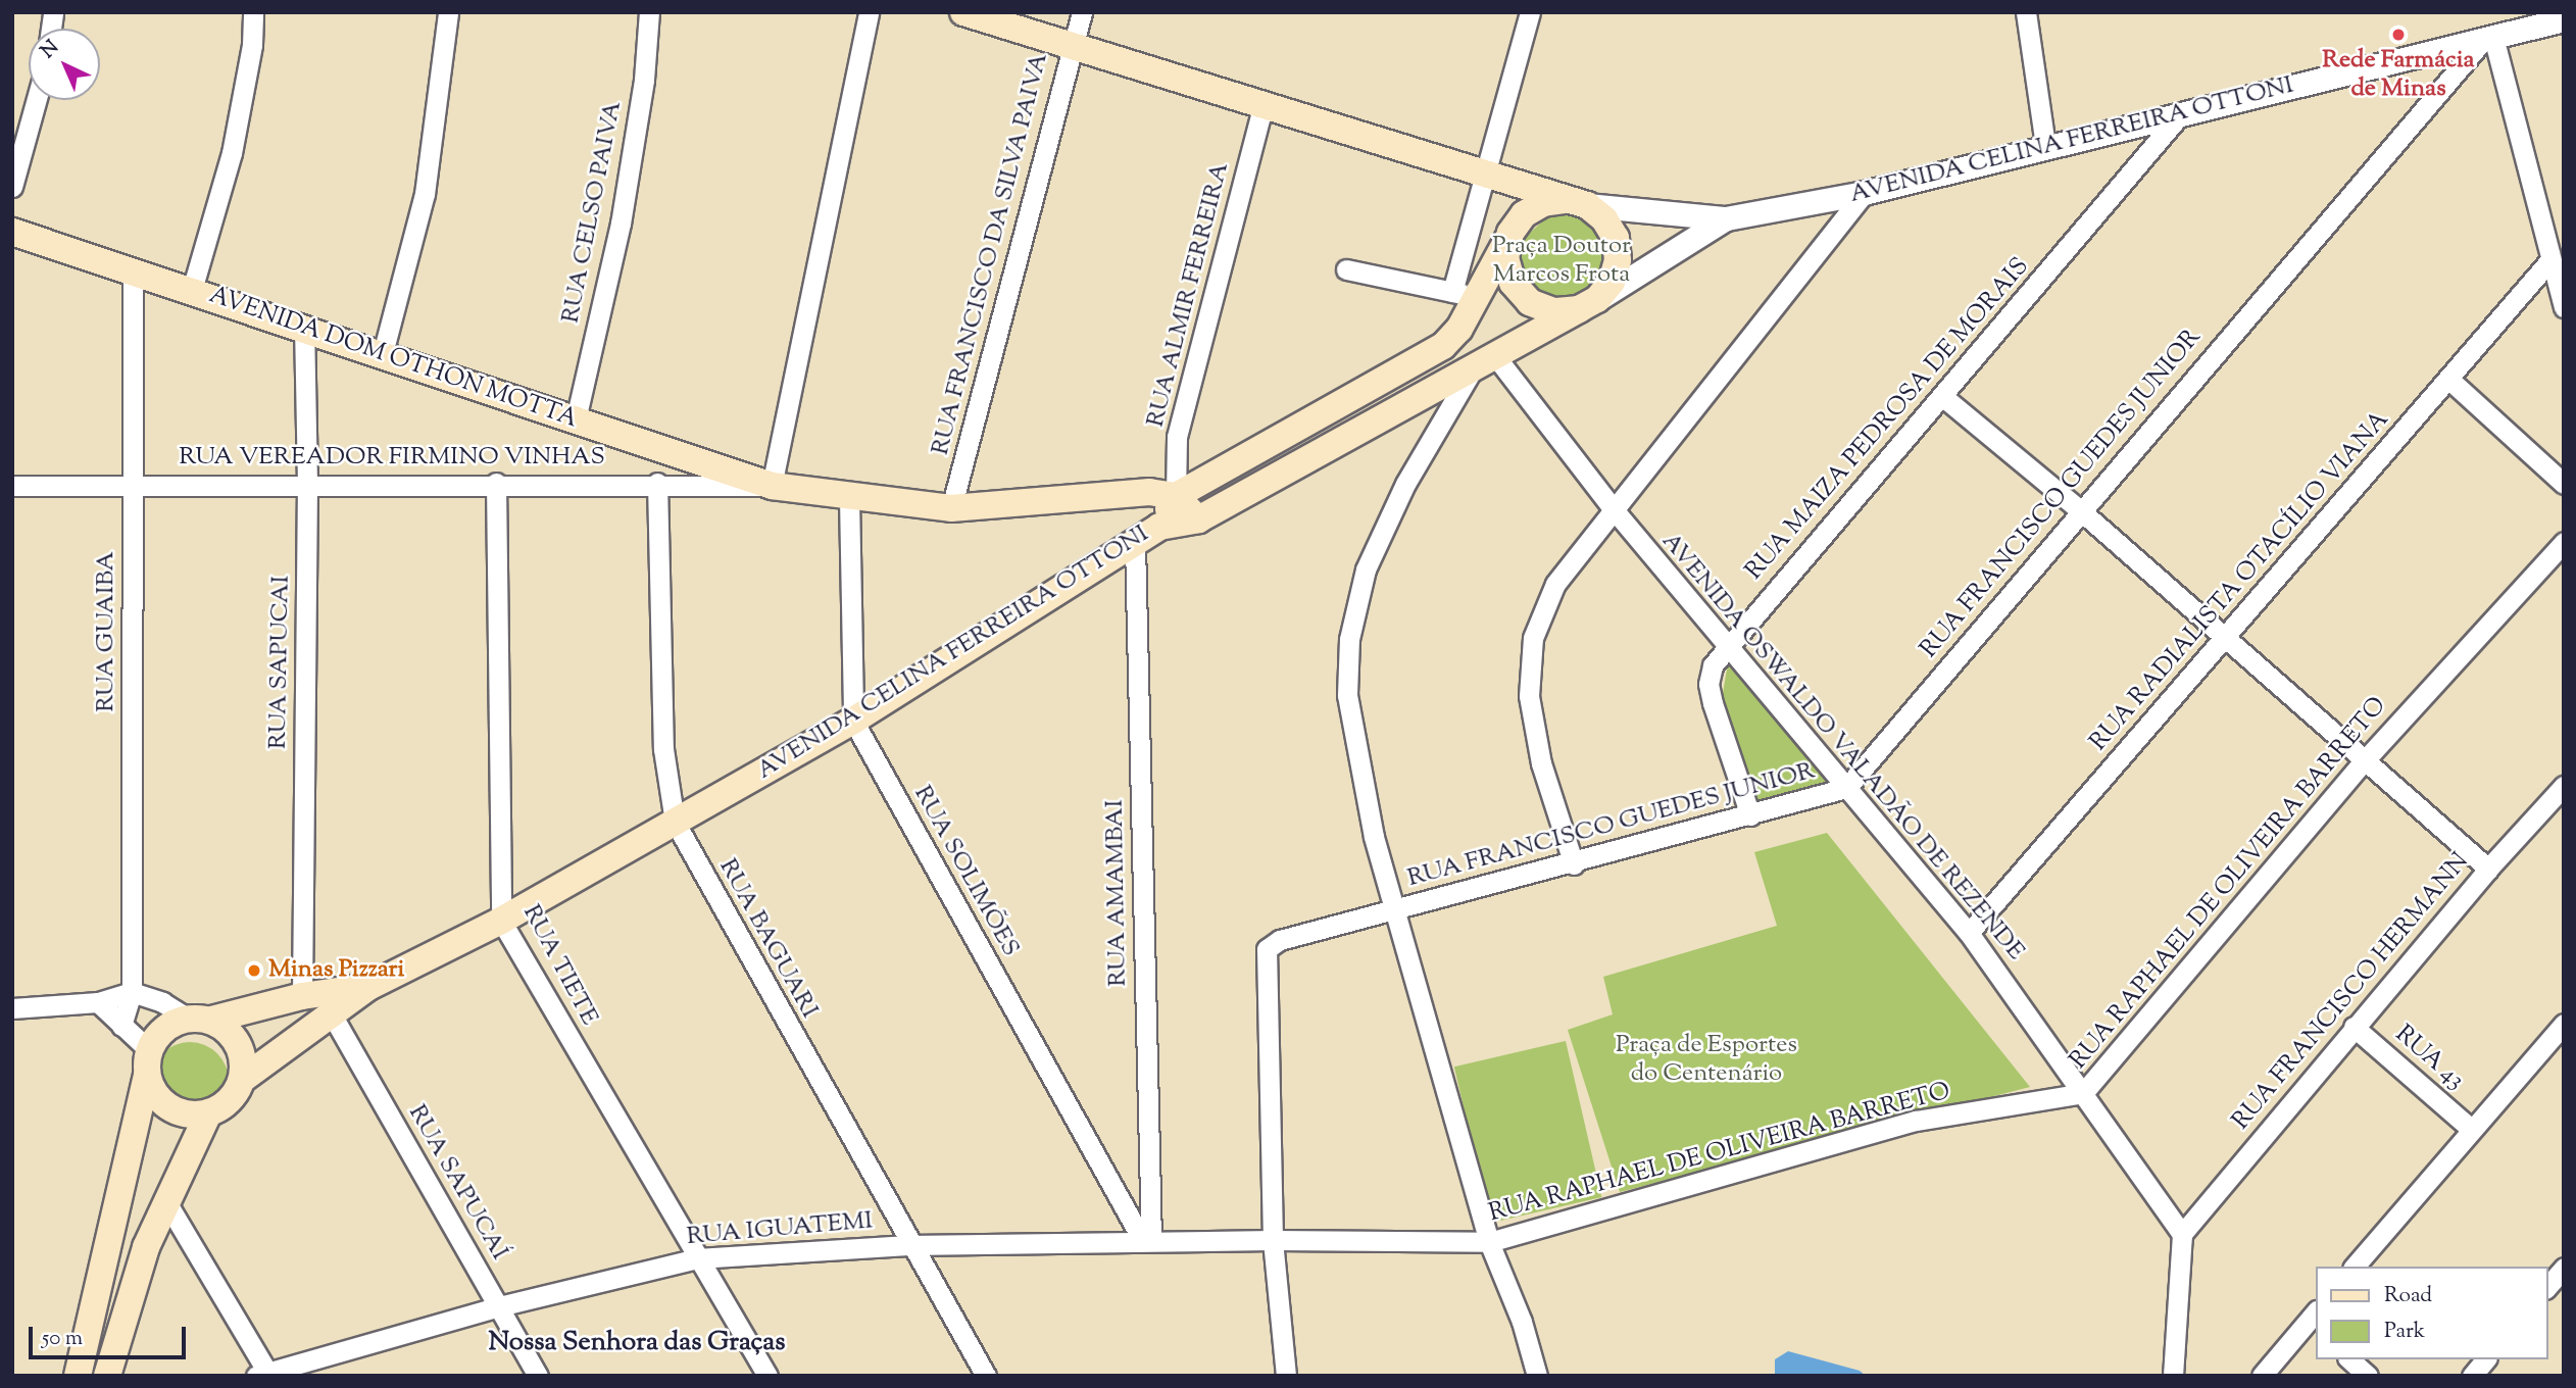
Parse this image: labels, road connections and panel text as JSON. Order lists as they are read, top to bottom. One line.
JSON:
{"streets":{"main road":["AVENIDA CELINA FERREIRA OTTONI","AVENIDA DOM OTHON MOTTA"],"street":["RUA CELSO PAIVA","RUA FRANCISCO DA SILVA PAIVA","RUA ALMIR FERREIRA","RUA MAIZA PEDROSA DE MORAIS","RUA VEREADOR FIRMINO VINHAS","RUA FRANCISCO GUEDES JUNIOR","RUA RADIALISTA OTACÍLIO VIANA","RUA GUAIBA","RUA SAPUCAI","AVENIDA OSWALDO VALADÃO DE REZENDE","RUA SOLIMÕES","RUA RAPHAEL DE OLIVEIRA BARRETO","RUA AMAMBAI","RUA BAGUARI","RUA TIETE","RUA FRANCISCO HERMANN","RUA 43","RUA SAPUCAÍ","RUA IGUATEMI"]},"crossings":[["AVENIDA CELINA FERREIRA OTTONI","RUA MAIZA PEDROSA DE MORAIS"],["AVENIDA CELINA FERREIRA OTTONI","RUA FRANCISCO GUEDES JUNIOR"],["AVENIDA CELINA FERREIRA OTTONI","RUA SAPUCAI"],["AVENIDA CELINA FERREIRA OTTONI","AVENIDA OSWALDO VALADÃO DE REZENDE"],["AVENIDA CELINA FERREIRA OTTONI","RUA SOLIMÕES"],["AVENIDA CELINA FERREIRA OTTONI","RUA AMAMBAI"],["AVENIDA CELINA FERREIRA OTTONI","RUA BAGUARI"],["AVENIDA CELINA FERREIRA OTTONI","RUA TIETE"],["AVENIDA CELINA FERREIRA OTTONI","RUA SAPUCAÍ"],["RUA CELSO PAIVA","AVENIDA DOM OTHON MOTTA"],["RUA FRANCISCO DA SILVA PAIVA","AVENIDA DOM OTHON MOTTA"],["RUA ALMIR FERREIRA","AVENIDA DOM OTHON MOTTA"],["AVENIDA DOM OTHON MOTTA","RUA VEREADOR FIRMINO VINHAS"],["AVENIDA DOM OTHON MOTTA","RUA GUAIBA"],["AVENIDA DOM OTHON MOTTA","RUA SAPUCAI"],["AVENIDA DOM OTHON MOTTA","RUA SOLIMÕES"],["RUA MAIZA PEDROSA DE MORAIS","RUA FRANCISCO GUEDES JUNIOR"],["RUA MAIZA PEDROSA DE MORAIS","AVENIDA OSWALDO VALADÃO DE REZENDE"],["RUA VEREADOR FIRMINO VINHAS","RUA GUAIBA"],["RUA VEREADOR FIRMINO VINHAS","RUA SAPUCAI"],["RUA VEREADOR FIRMINO VINHAS","RUA BAGUARI"],["RUA VEREADOR FIRMINO VINHAS","RUA TIETE"],["RUA FRANCISCO GUEDES JUNIOR","AVENIDA OSWALDO VALADÃO DE REZENDE"],["RUA FRANCISCO GUEDES JUNIOR","RUA RAPHAEL DE OLIVEIRA BARRETO"],["RUA RADIALISTA OTACÍLIO VIANA","AVENIDA OSWALDO VALADÃO DE REZENDE"],["AVENIDA OSWALDO VALADÃO DE REZENDE","RUA RAPHAEL DE OLIVEIRA BARRETO"],["AVENIDA OSWALDO VALADÃO DE REZENDE","RUA FRANCISCO HERMANN"],["RUA SOLIMÕES","RUA RAPHAEL DE OLIVEIRA BARRETO"],["RUA SOLIMÕES","RUA AMAMBAI"],["RUA SOLIMÕES","RUA IGUATEMI"],["RUA RAPHAEL DE OLIVEIRA BARRETO","RUA AMAMBAI"],["RUA RAPHAEL DE OLIVEIRA BARRETO","RUA IGUATEMI"],["RUA AMAMBAI","RUA IGUATEMI"],["RUA BAGUARI","RUA IGUATEMI"],["RUA TIETE","RUA IGUATEMI"],["RUA FRANCISCO HERMANN","RUA 43"],["RUA SAPUCAÍ","RUA IGUATEMI"]],"districts":["Nossa Senhora das Graças"],"parks":["Praça Doutor Marcos Frota","Praça de Esportes do Centenário"],"places":["Rede Farmácia de Minas","Minas Pizzari"],"legend":["Road","Park"],"scale_bar":"50 m","north":"top left"}
